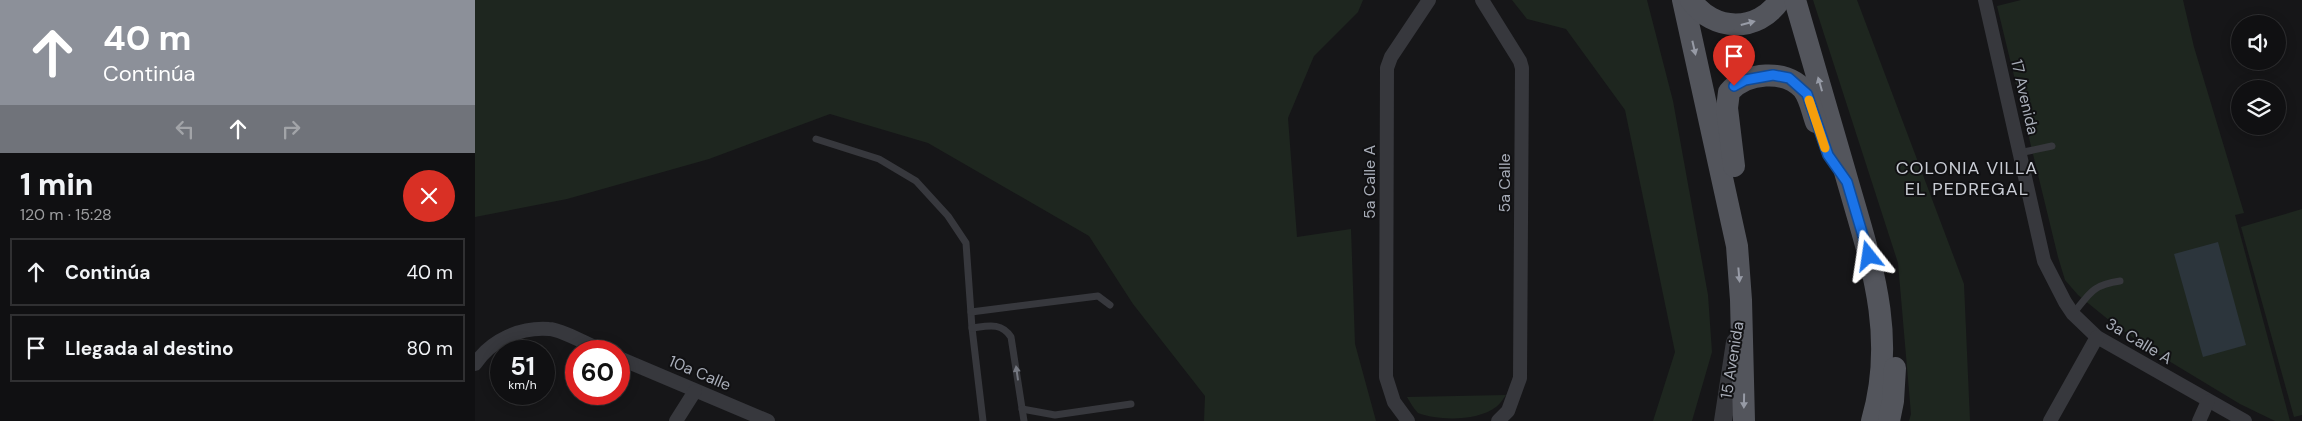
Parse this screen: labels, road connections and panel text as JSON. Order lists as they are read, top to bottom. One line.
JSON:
{"streets":{"street":["17 Avenida","5a Calle A","5a Calle","3a Calle A","15 Avenida","10a Calle"]},"crossings":[["17 Avenida","3a Calle A"]],"districts":["COLONIA VILLA EL PEDREGAL"],"page":{"turn":["40 m","Continúa"],"heading":["1 min","120 m · 15:28"],"list":[{"name":"Continúa","value":"40 m"},{"name":"Llegada al destino","value":"80 m"}],"speed":"51 km/h","limit":"60"}}
